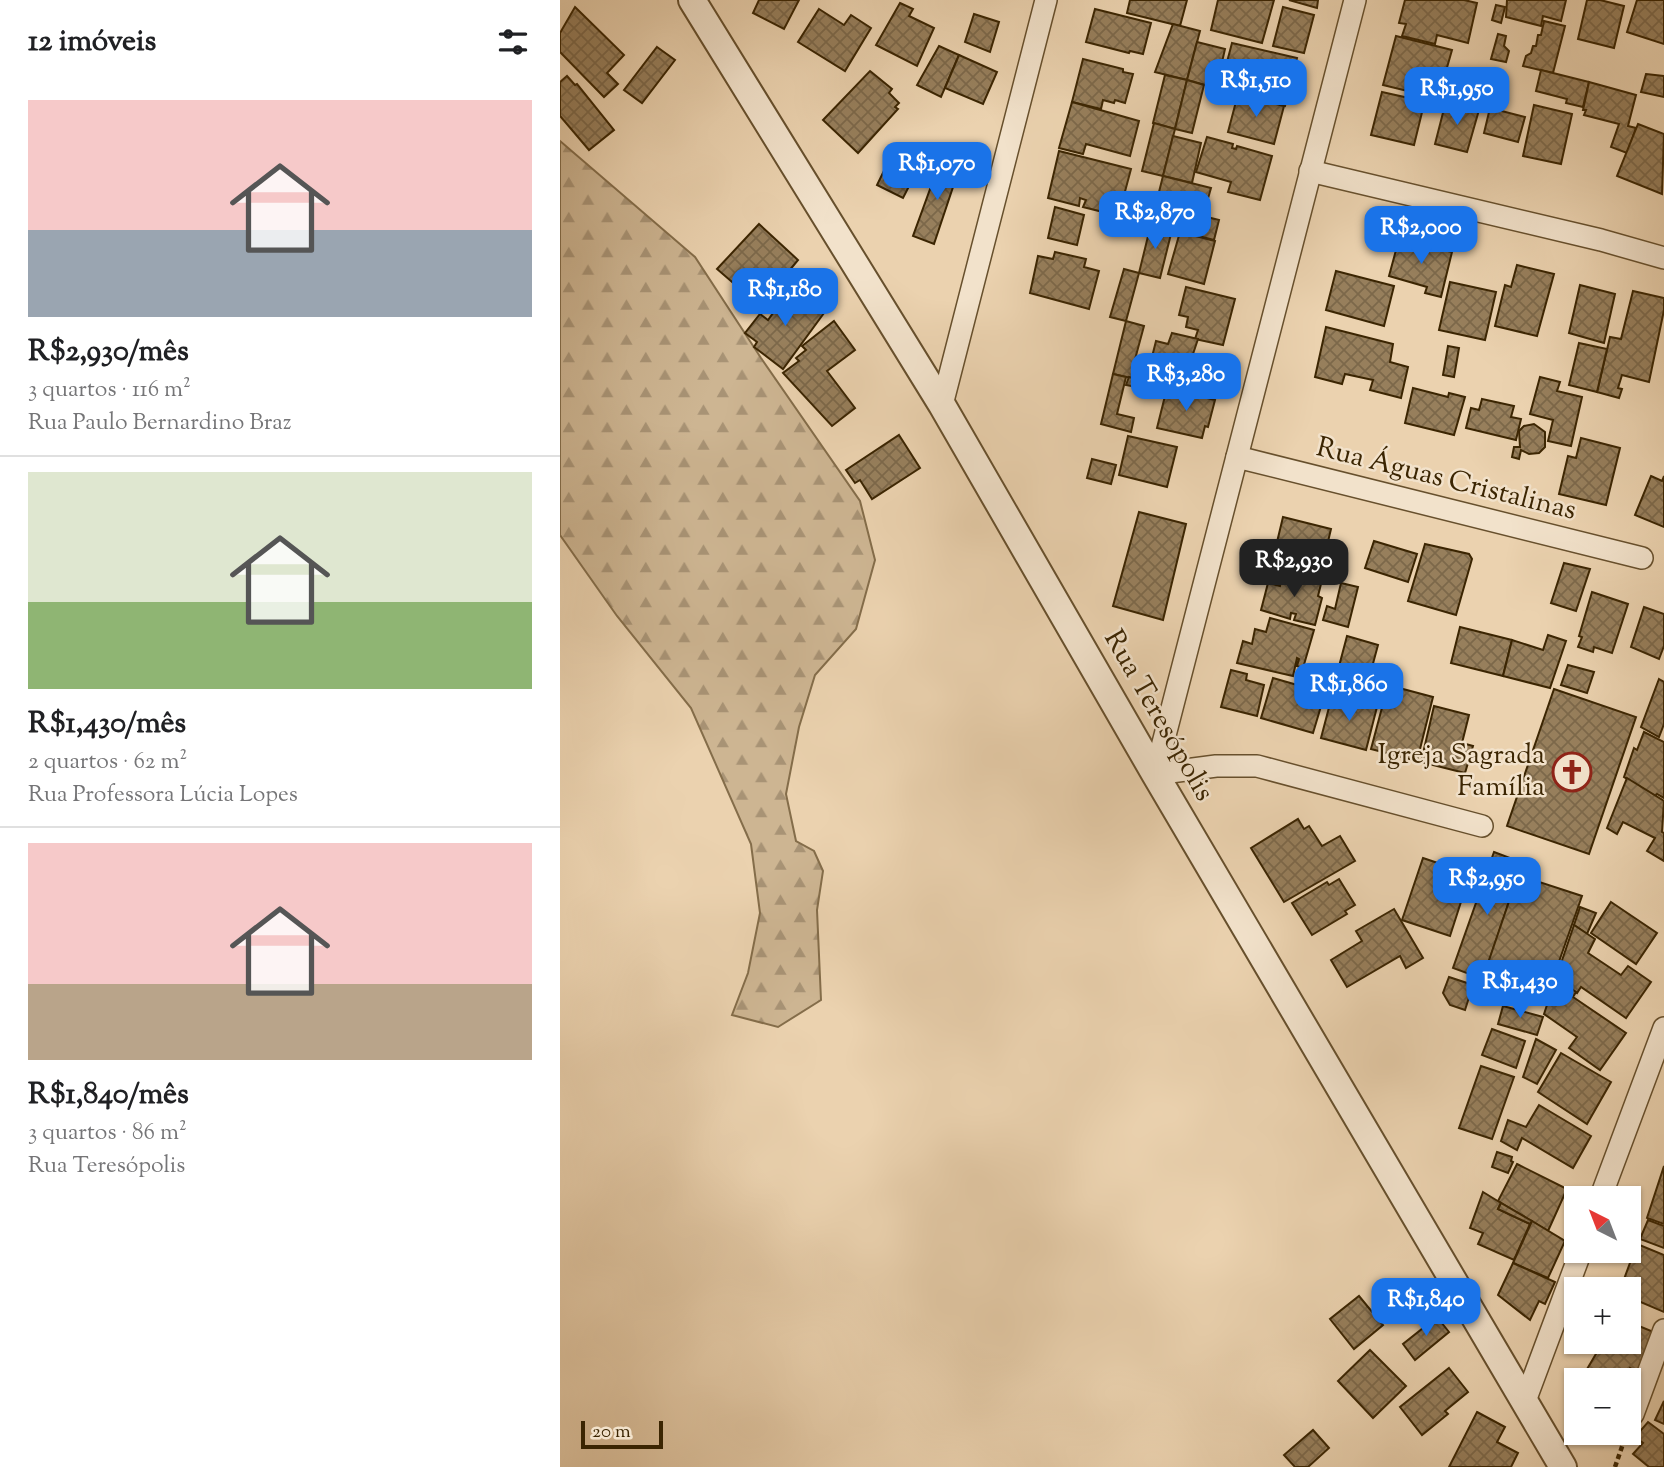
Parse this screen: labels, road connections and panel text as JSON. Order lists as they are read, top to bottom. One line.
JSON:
{"streets":{"street":["Rua Águas Cristalinas","Rua Teresópolis"]},"places":{"church":["Igreja Sagrada Família"]},"scale_bar":"20 m","north":"top left","page":{"heading":"12 imóveis","price":["R$1,510","R$1,950","R$1,070","R$2,870","R$2,000","R$1,180","R$3,280","R$2,930","R$1,860","R$2,950","R$1,430","R$1,840"],"list":[{"name":"R$2,930/mês","note":"3 quartos · 116 m² · Rua Paulo Bernardino Braz"},{"name":"R$1,430/mês","note":"2 quartos · 62 m² · Rua Professora Lúcia Lopes"},{"name":"R$1,840/mês","note":"3 quartos · 86 m² · Rua Teresópolis"}],"map_buttons":["+","−"],"scale":"20 m"}}
